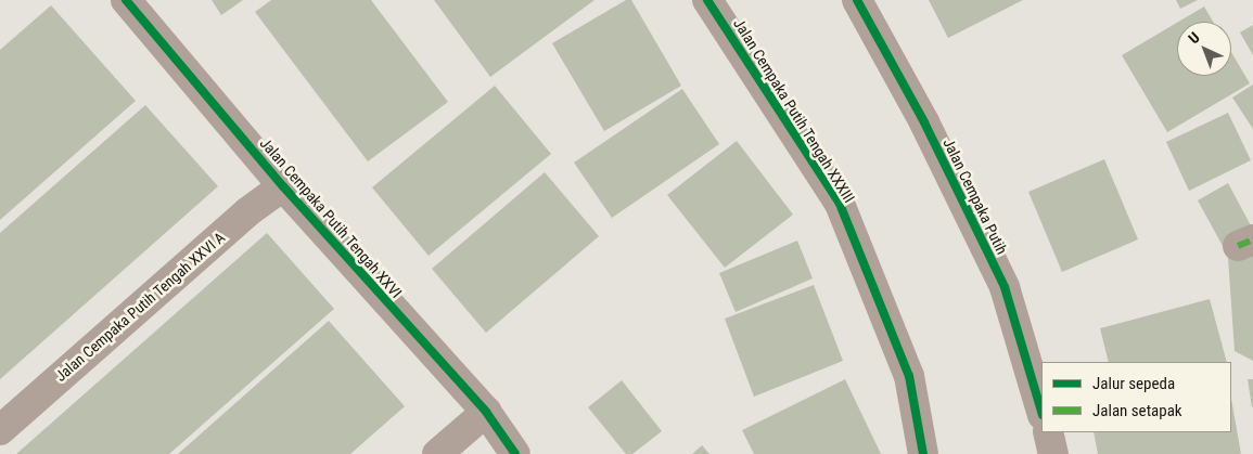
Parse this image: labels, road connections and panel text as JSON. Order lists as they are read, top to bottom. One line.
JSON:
{"streets":{"street":["Jalan Cempaka Putih Tengah XXXIII","Jalan Cempaka Putih","Jalan Cempaka Putih Tengah XXVI","Jalan Cempaka Putih Tengah XXVI A"]},"crossings":[["Jalan Cempaka Putih Tengah XXVI","Jalan Cempaka Putih Tengah XXVI A"]],"legend":["Jalur sepeda","Jalan setapak"],"north":"top left"}
